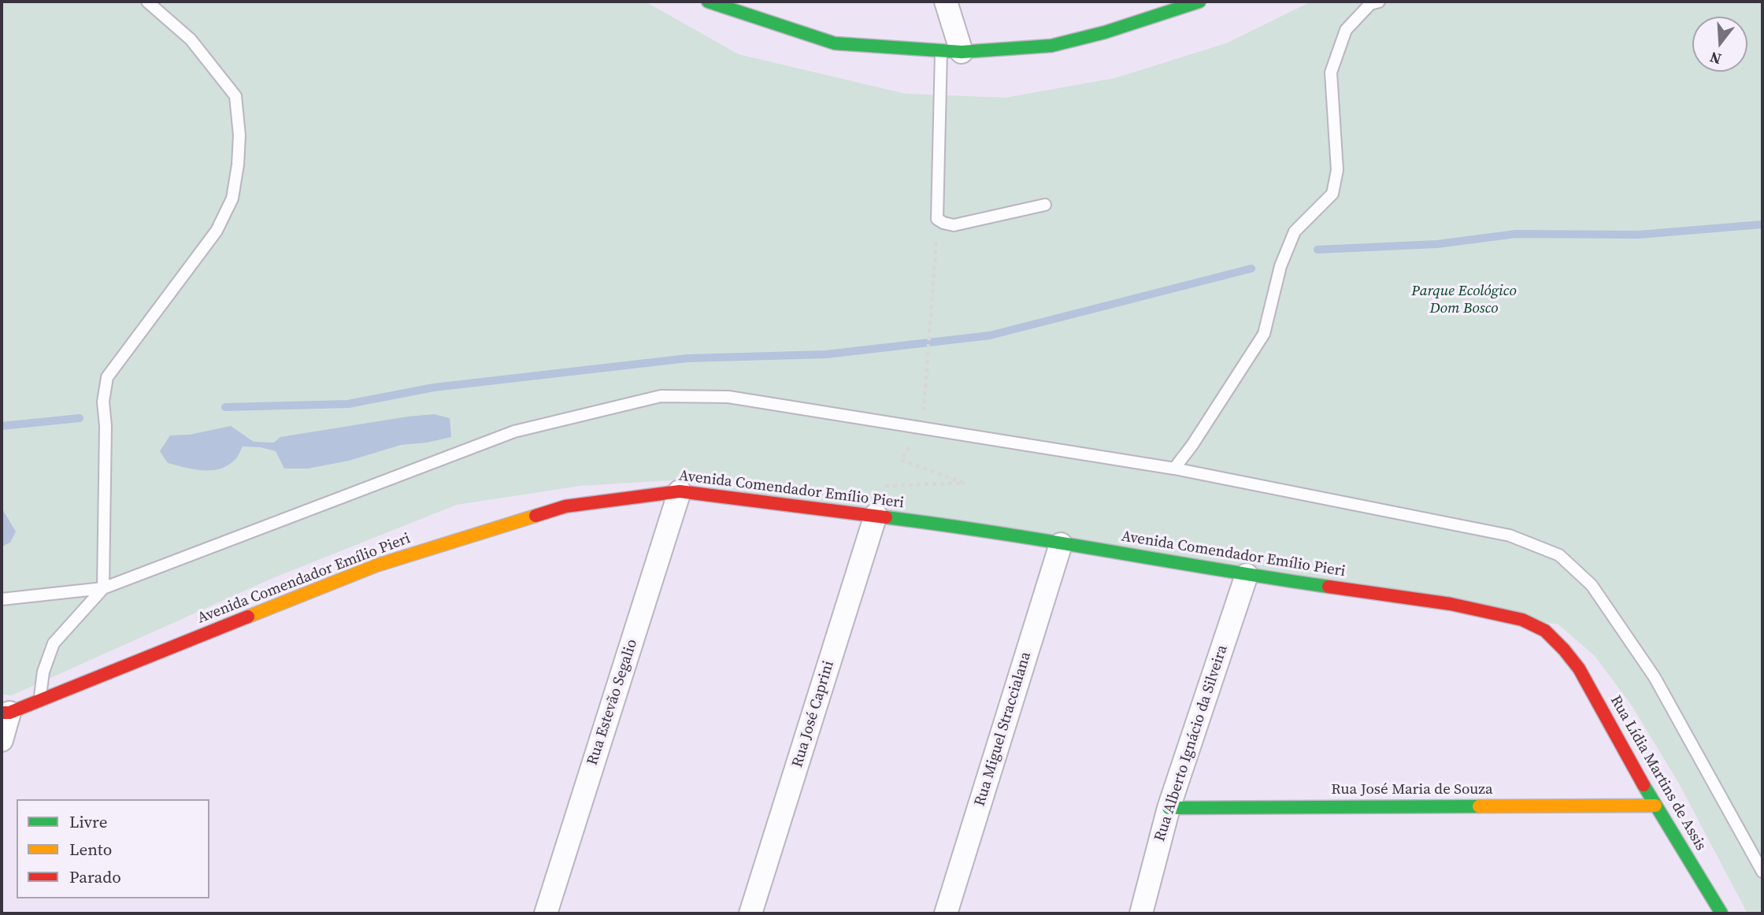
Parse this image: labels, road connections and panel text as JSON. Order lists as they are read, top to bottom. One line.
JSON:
{"streets":{"street":["Avenida Comendador Emílio Pieri","Rua Estevão Segalio","Rua José Caprini","Rua Miguel Straccialana","Rua Alberto Ignácio da Silveira","Rua Lídia Martins de Assis","Rua José Maria de Souza"]},"crossings":[["Avenida Comendador Emílio Pieri","Rua Estevão Segalio"],["Avenida Comendador Emílio Pieri","Rua José Caprini"],["Avenida Comendador Emílio Pieri","Rua Miguel Straccialana"],["Avenida Comendador Emílio Pieri","Rua Alberto Ignácio da Silveira"],["Avenida Comendador Emílio Pieri","Rua Lídia Martins de Assis"],["Rua Alberto Ignácio da Silveira","Rua José Maria de Souza"],["Rua Lídia Martins de Assis","Rua José Maria de Souza"]],"parks":["Parque Ecológico Dom Bosco"],"legend":["Livre","Lento","Parado"],"north":"bottom"}
